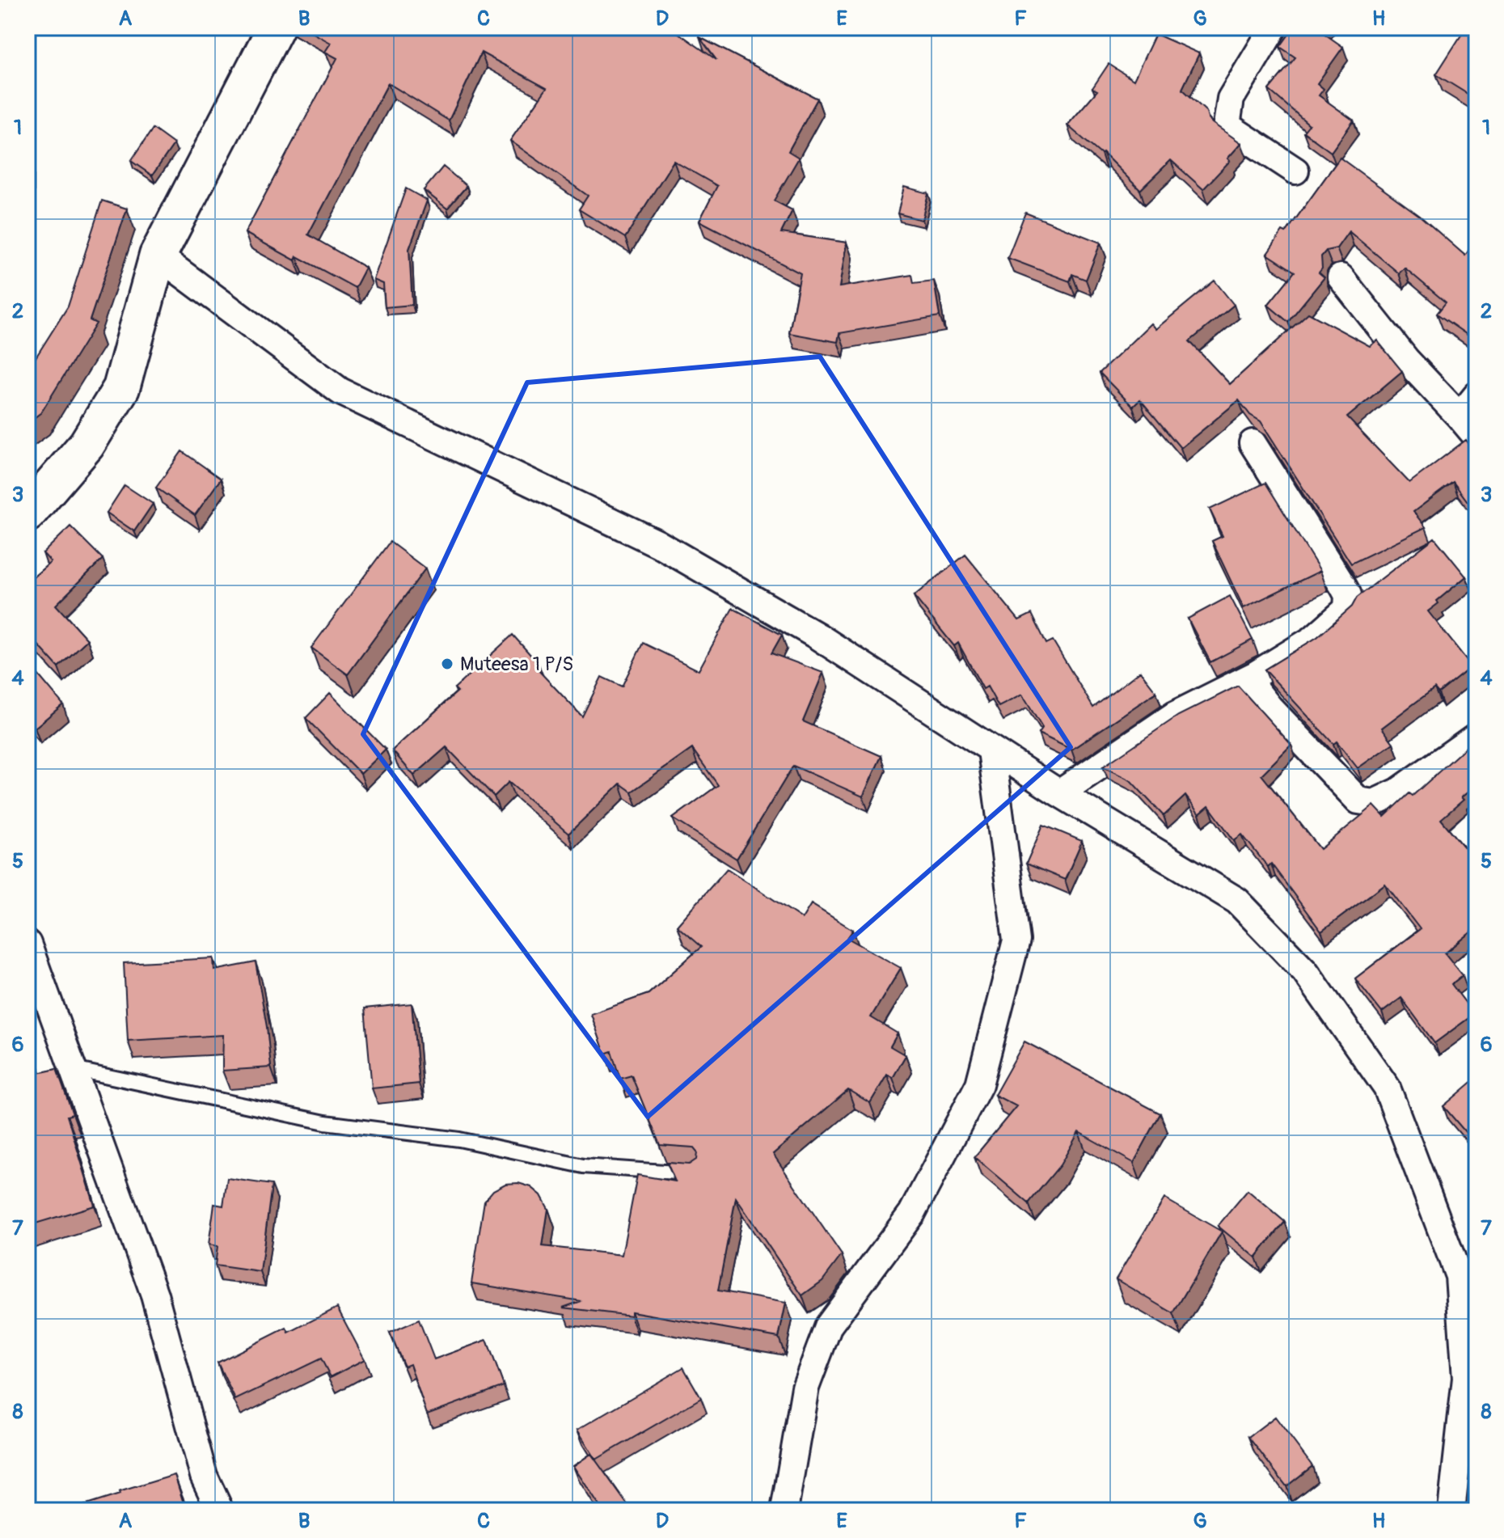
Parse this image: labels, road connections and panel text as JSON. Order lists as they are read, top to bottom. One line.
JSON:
{"places":["Muteesa 1 P/S"],"grid":{"columns":["A","B","C","D","E","F","G","H"],"rows":["1","2","3","4","5","6","7","8"]}}
